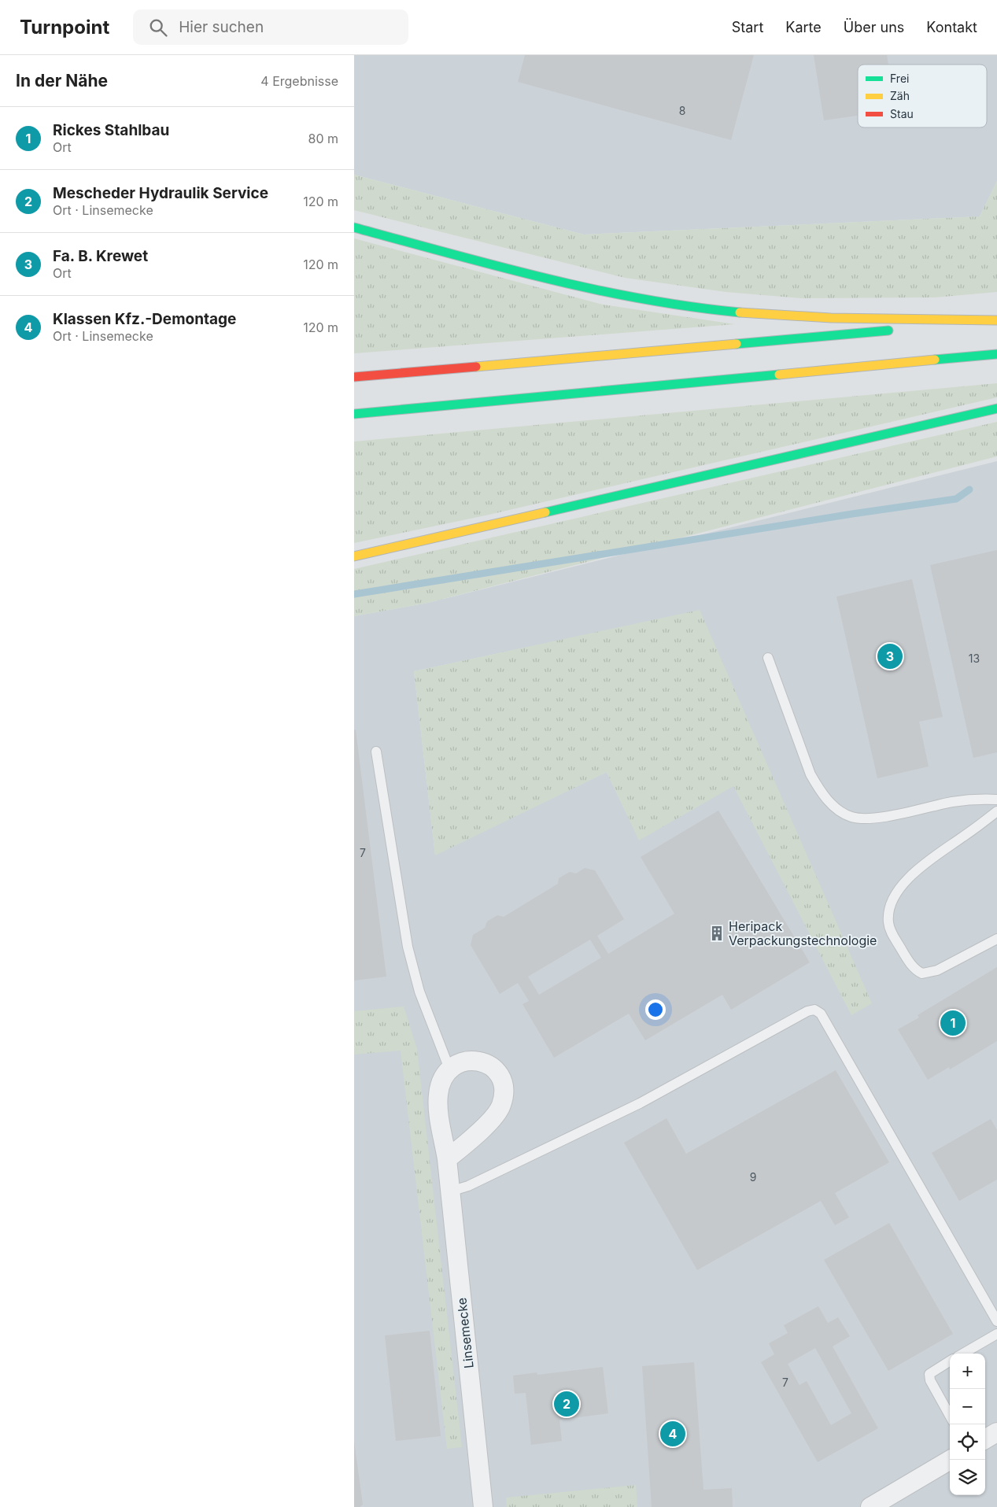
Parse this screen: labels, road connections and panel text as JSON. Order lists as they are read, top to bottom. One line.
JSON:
{"streets":{"street":["Linsemecke"]},"places":{"building":["Heripack Verpackungstechnologie"]},"house_numbers":["8","13","7","9","7"],"legend":["Frei","Zäh","Stau"],"page":{"header":"Turnpoint","search":"Hier suchen","nav":["Start","Karte","Über uns","Kontakt"],"heading":["In der Nähe","4 Ergebnisse"],"list":[{"mark":"1","name":"Rickes Stahlbau","note":"Ort","value":"80 m"},{"mark":"2","name":"Mescheder Hydraulik Service","note":"Ort · Linsemecke","value":"120 m"},{"mark":"3","name":"Fa. B. Krewet","note":"Ort","value":"120 m"},{"mark":"4","name":"Klassen Kfz.-Demontage","note":"Ort · Linsemecke","value":"120 m"}],"pins":["3","1","2","4"],"map_buttons":["+","−"]}}
